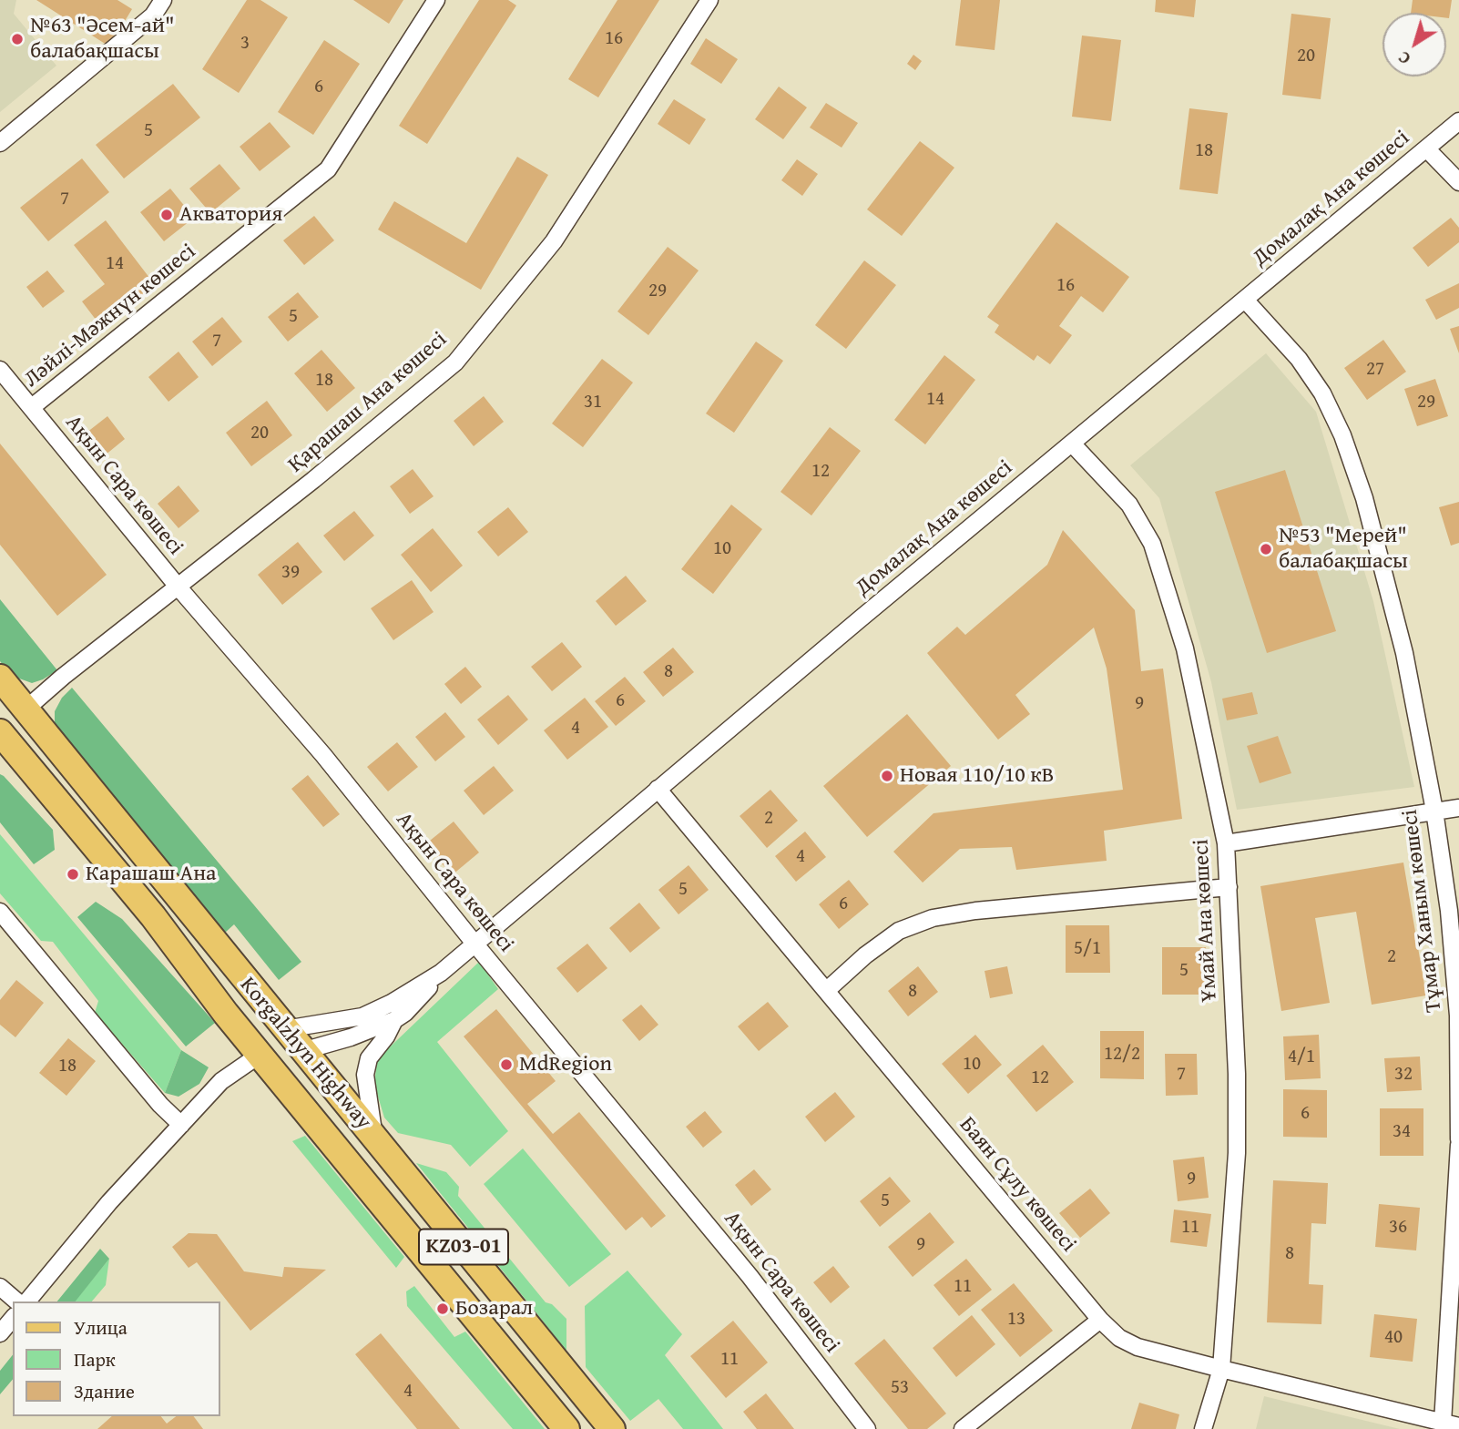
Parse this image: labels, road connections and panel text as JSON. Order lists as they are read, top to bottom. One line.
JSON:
{"streets":{"main road":["Korgalzhyn Highway","KZ03-01"],"street":["Домалақ Ана көшесі","Ләйлі-Мәжнүн көшесі","Қарашаш Ана көшесі","Ақын Сара көшесі","Тұмар Ханым көшесі","Ұмай Ана көшесі","Баян Сұлу көшесі"]},"crossings":[["Домалақ Ана көшесі","Ақын Сара көшесі"],["Домалақ Ана көшесі","Тұмар Ханым көшесі"],["Домалақ Ана көшесі","Ұмай Ана көшесі"],["Домалақ Ана көшесі","Korgalzhyn Highway"],["Домалақ Ана көшесі","Баян Сұлу көшесі"],["Ләйлі-Мәжнүн көшесі","Ақын Сара көшесі"],["Қарашаш Ана көшесі","Ақын Сара көшесі"],["Қарашаш Ана көшесі","Korgalzhyn Highway"],["Ұмай Ана көшесі","Баян Сұлу көшесі"]],"places":["№63 \"Әсем-ай\" балабақшасы","Акватория","№53 \"Мерей\" балабақшасы","Новая 110/10 кВ","Карашаш Ана","MdRegion","Бозарал"],"house_numbers":["16","3","20","6","5","18","7","14","16","29","5","7","27","18","14","31","29","20","12","10","39","8","6","9","4","2","4","5","6","5/1","2","5","8","12/2","4/1","10","18","7","32","12","6","34","9","5","11","36","9","8","11","13","40","11","53","4"],"legend":["Улица","Парк","Здание"],"north":"bottom left"}
